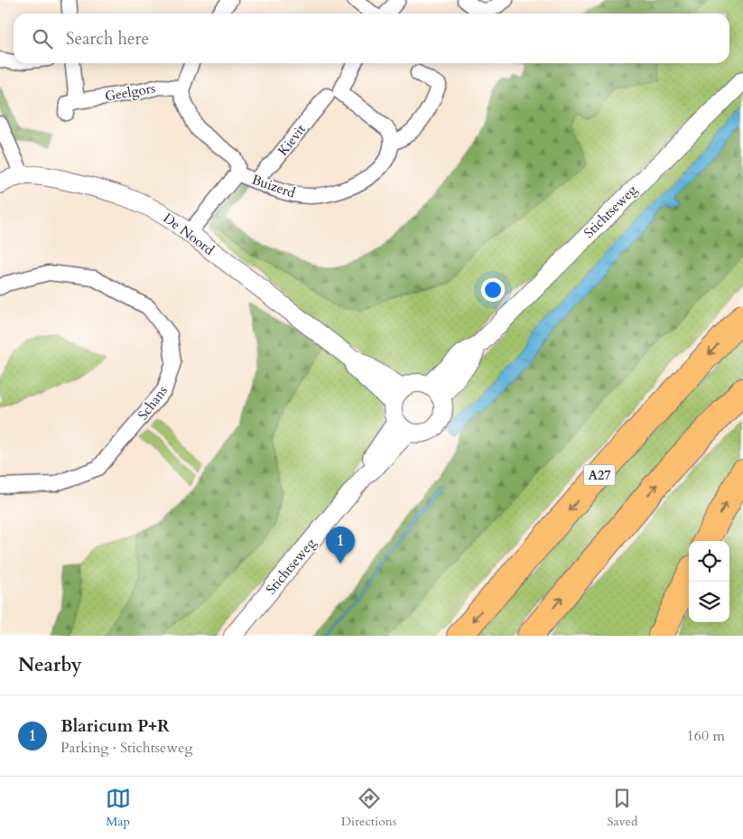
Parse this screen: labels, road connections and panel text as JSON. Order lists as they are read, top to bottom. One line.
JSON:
{"streets":{"highway":["A27"],"street":["Geelgors","Kievit","Buizerd","Stichtseweg","De Noord","Schans"]},"crossings":[["Kievit","Buizerd"],["Buizerd","De Noord"],["Stichtseweg","De Noord"]],"page":{"search":"Search here","pins":"1","heading":"Nearby","list":[{"mark":"1","name":"Blaricum P+R","note":"Parking · Stichtseweg","value":"160 m"}],"nav":["Map","Directions","Saved"]}}
